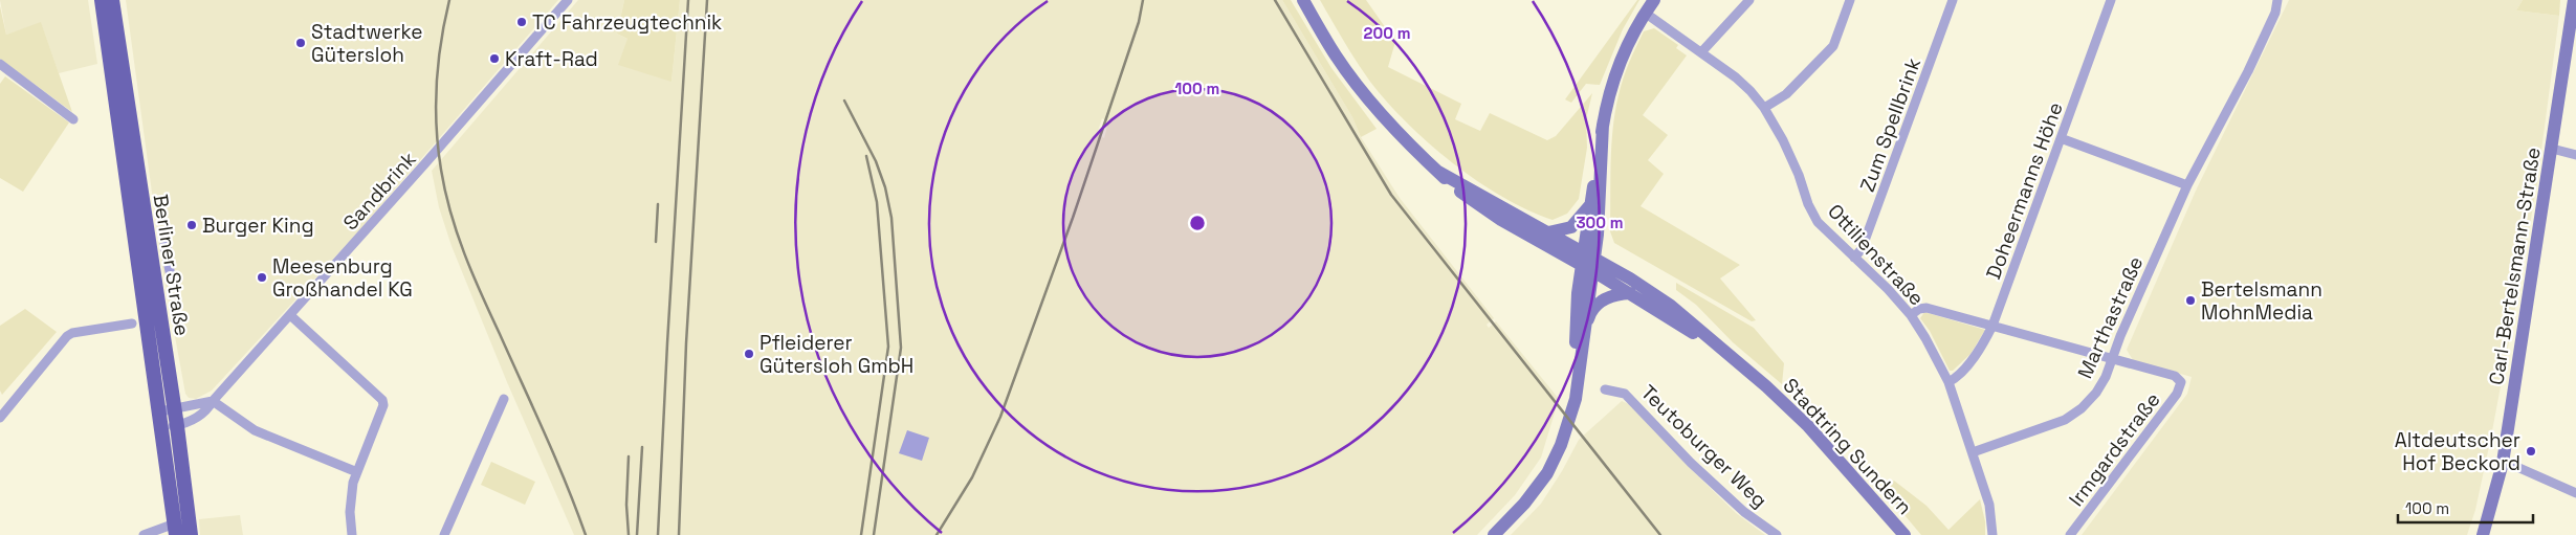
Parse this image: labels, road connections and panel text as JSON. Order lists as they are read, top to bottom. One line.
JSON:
{"streets":{"main road":["Berliner Straße","Carl-Bertelsmann-Straße","Stadtring Sundern"],"street":["Zum Spellbrink","Sandbrink","Doheermanns Höhe","Ottilienstraße","Marthastraße","Teutoburger Weg","Irmgardstraße"]},"crossings":[["Zum Spellbrink","Ottilienstraße"],["Sandbrink","Berliner Straße"],["Doheermanns Höhe","Ottilienstraße"],["Ottilienstraße","Marthastraße"],["Marthastraße","Irmgardstraße"]],"places":["TC Fahrzeugtechnik","Stadtwerke Gütersloh","Kraft-Rad","Burger King","Meesenburg Großhandel KG","Bertelsmann MohnMedia","Pfleiderer Gütersloh GmbH","Altdeutscher Hof Beckord"],"scale_bar":"100 m","rings":["200 m","100 m","300 m"]}
